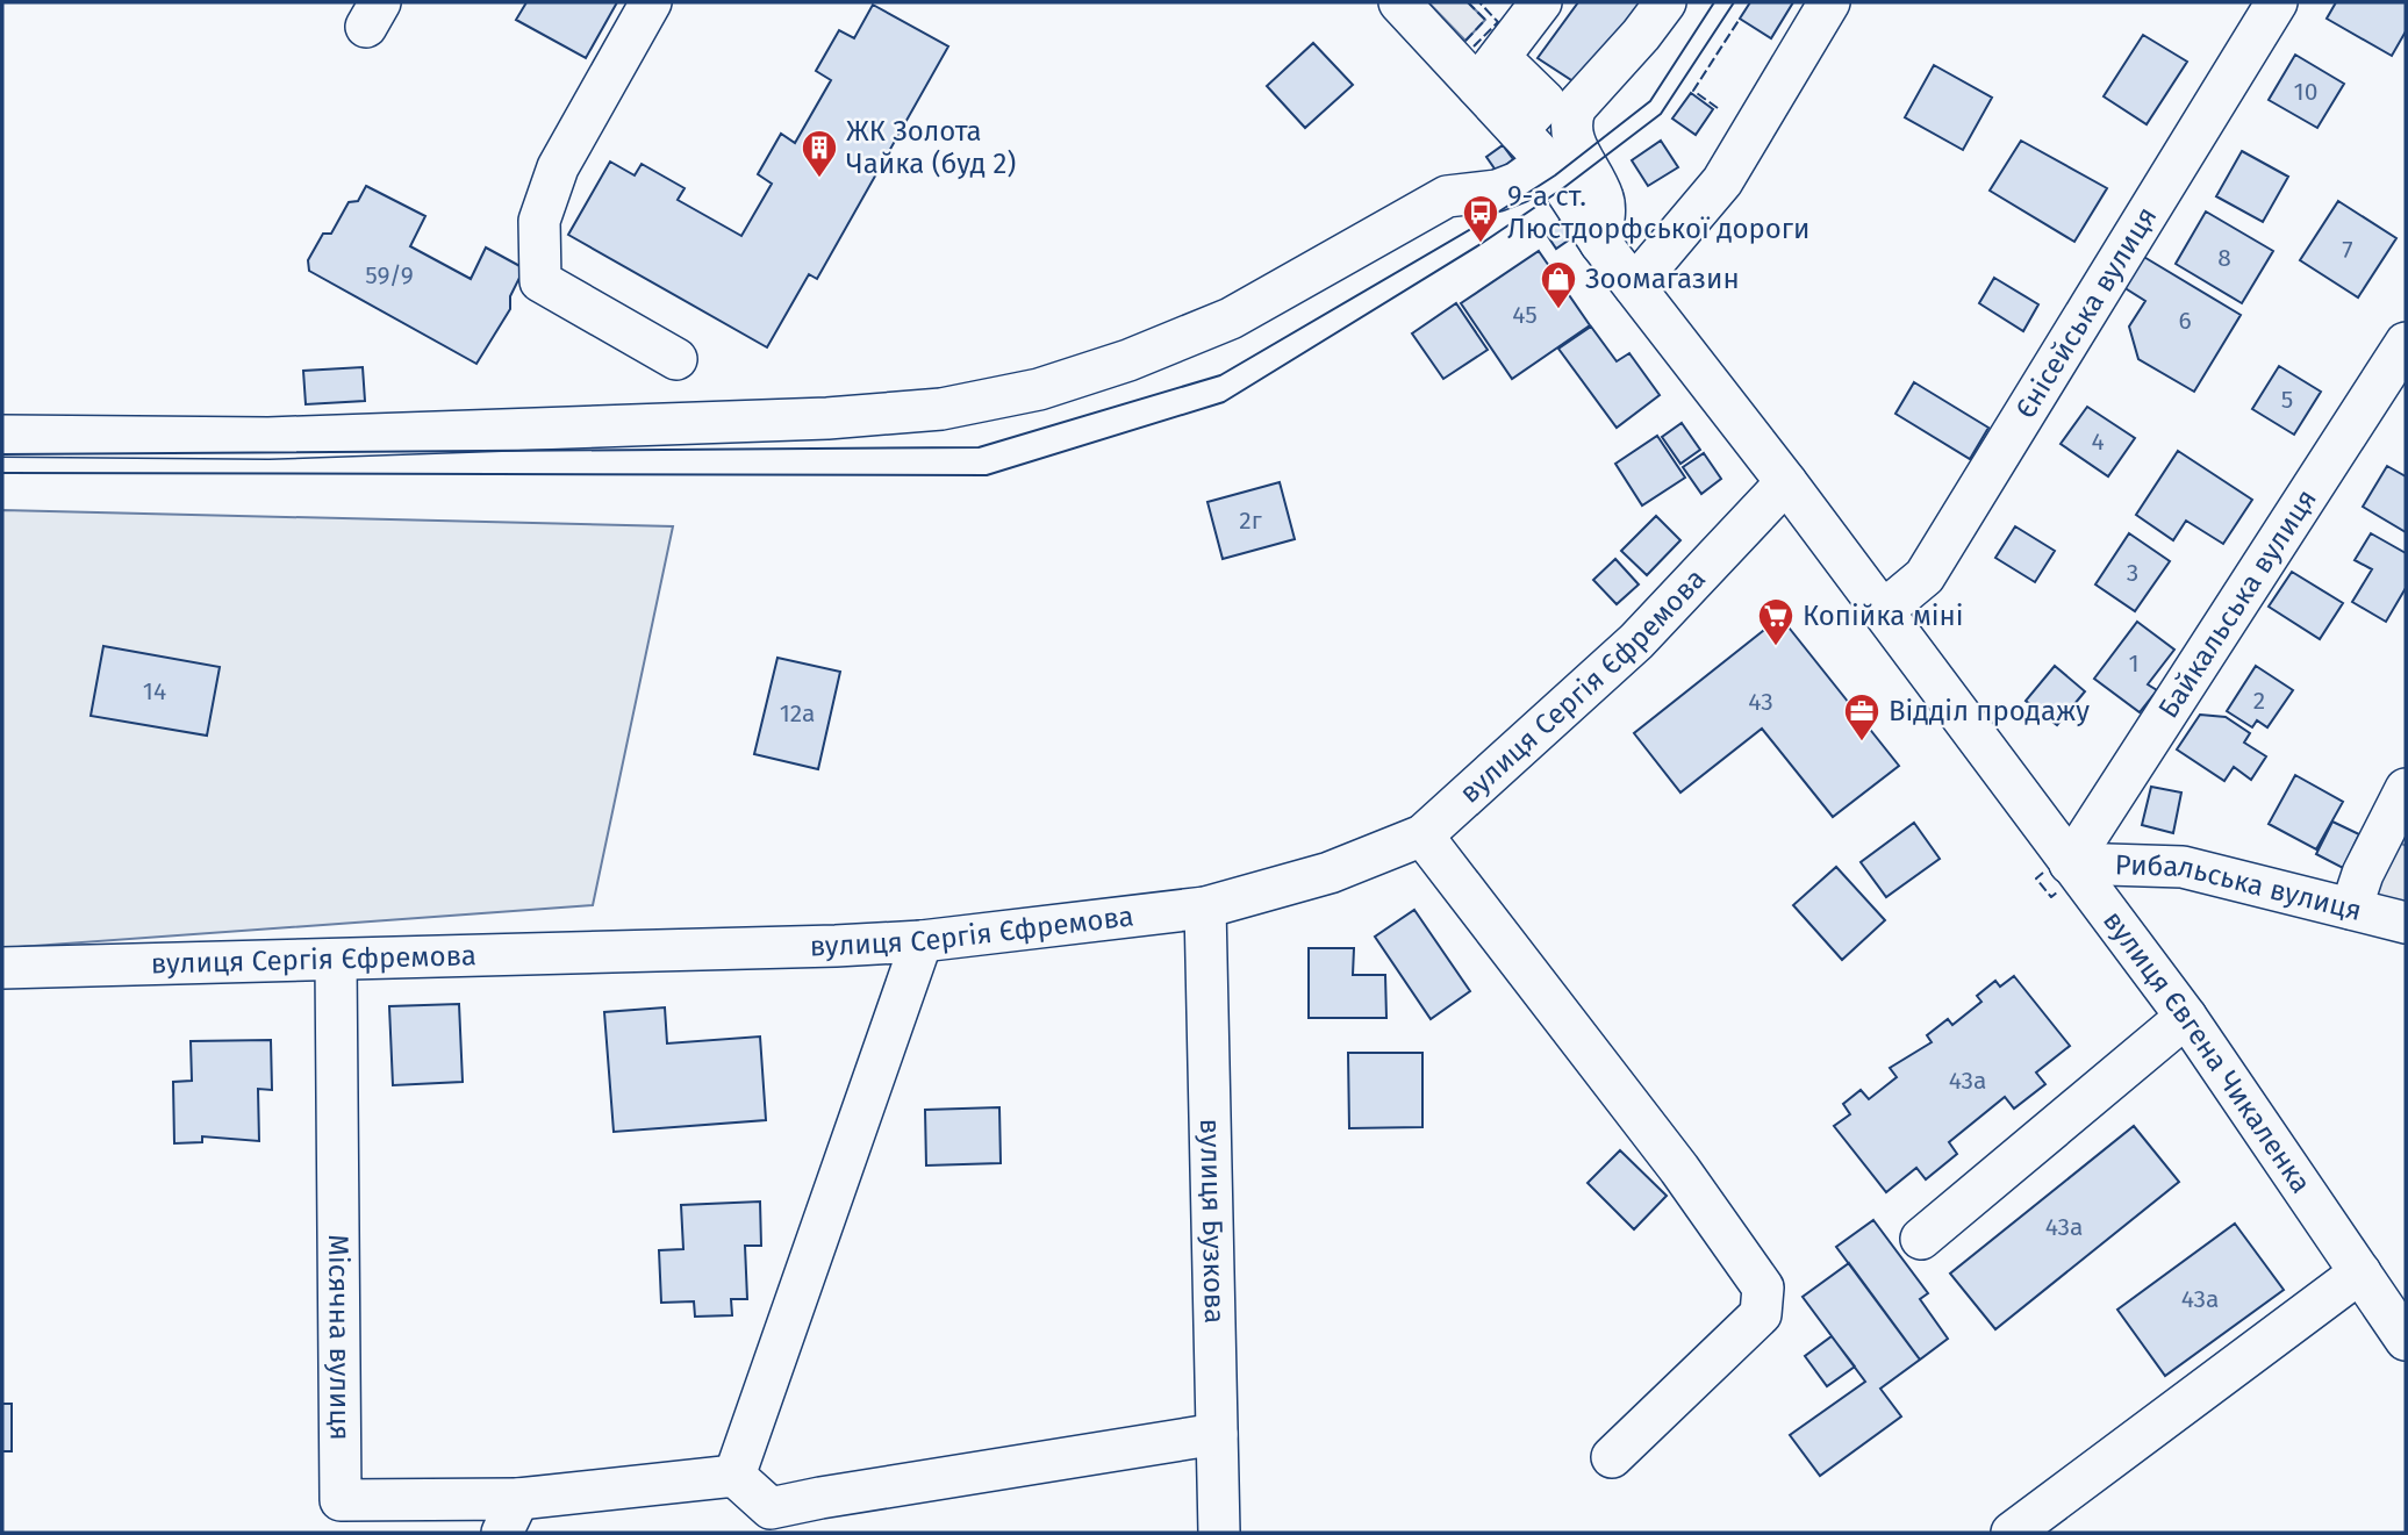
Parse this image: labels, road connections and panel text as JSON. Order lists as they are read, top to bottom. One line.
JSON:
{"streets":{"street":["Єнісейська вулиця","Байкальська вулиця","вулиця Сергія Єфремова","Рибальська вулиця","вулиця Євгена Чикаленка","вулиця Бузкова","Місячна вулиця"]},"crossings":[["Єнісейська вулиця","вулиця Євгена Чикаленка"],["Байкальська вулиця","Рибальська вулиця"],["Байкальська вулиця","вулиця Євгена Чикаленка"],["вулиця Сергія Єфремова","вулиця Євгена Чикаленка"],["вулиця Сергія Єфремова","вулиця Бузкова"],["вулиця Сергія Єфремова","Місячна вулиця"],["Рибальська вулиця","вулиця Євгена Чикаленка"]],"places":{"building":["ЖК Золота Чайка (буд 2)"],"bus stop":["9-а ст. Люстдорфської дороги"],"shop":["Зоомагазин"],"supermarket":["Копійка міні"],"office":["Відділ продажу"]},"house_numbers":["10","7","8","59/9","45","6","5","4","2г","3","1","14","2","43","12а","43а","43а","43а"]}
